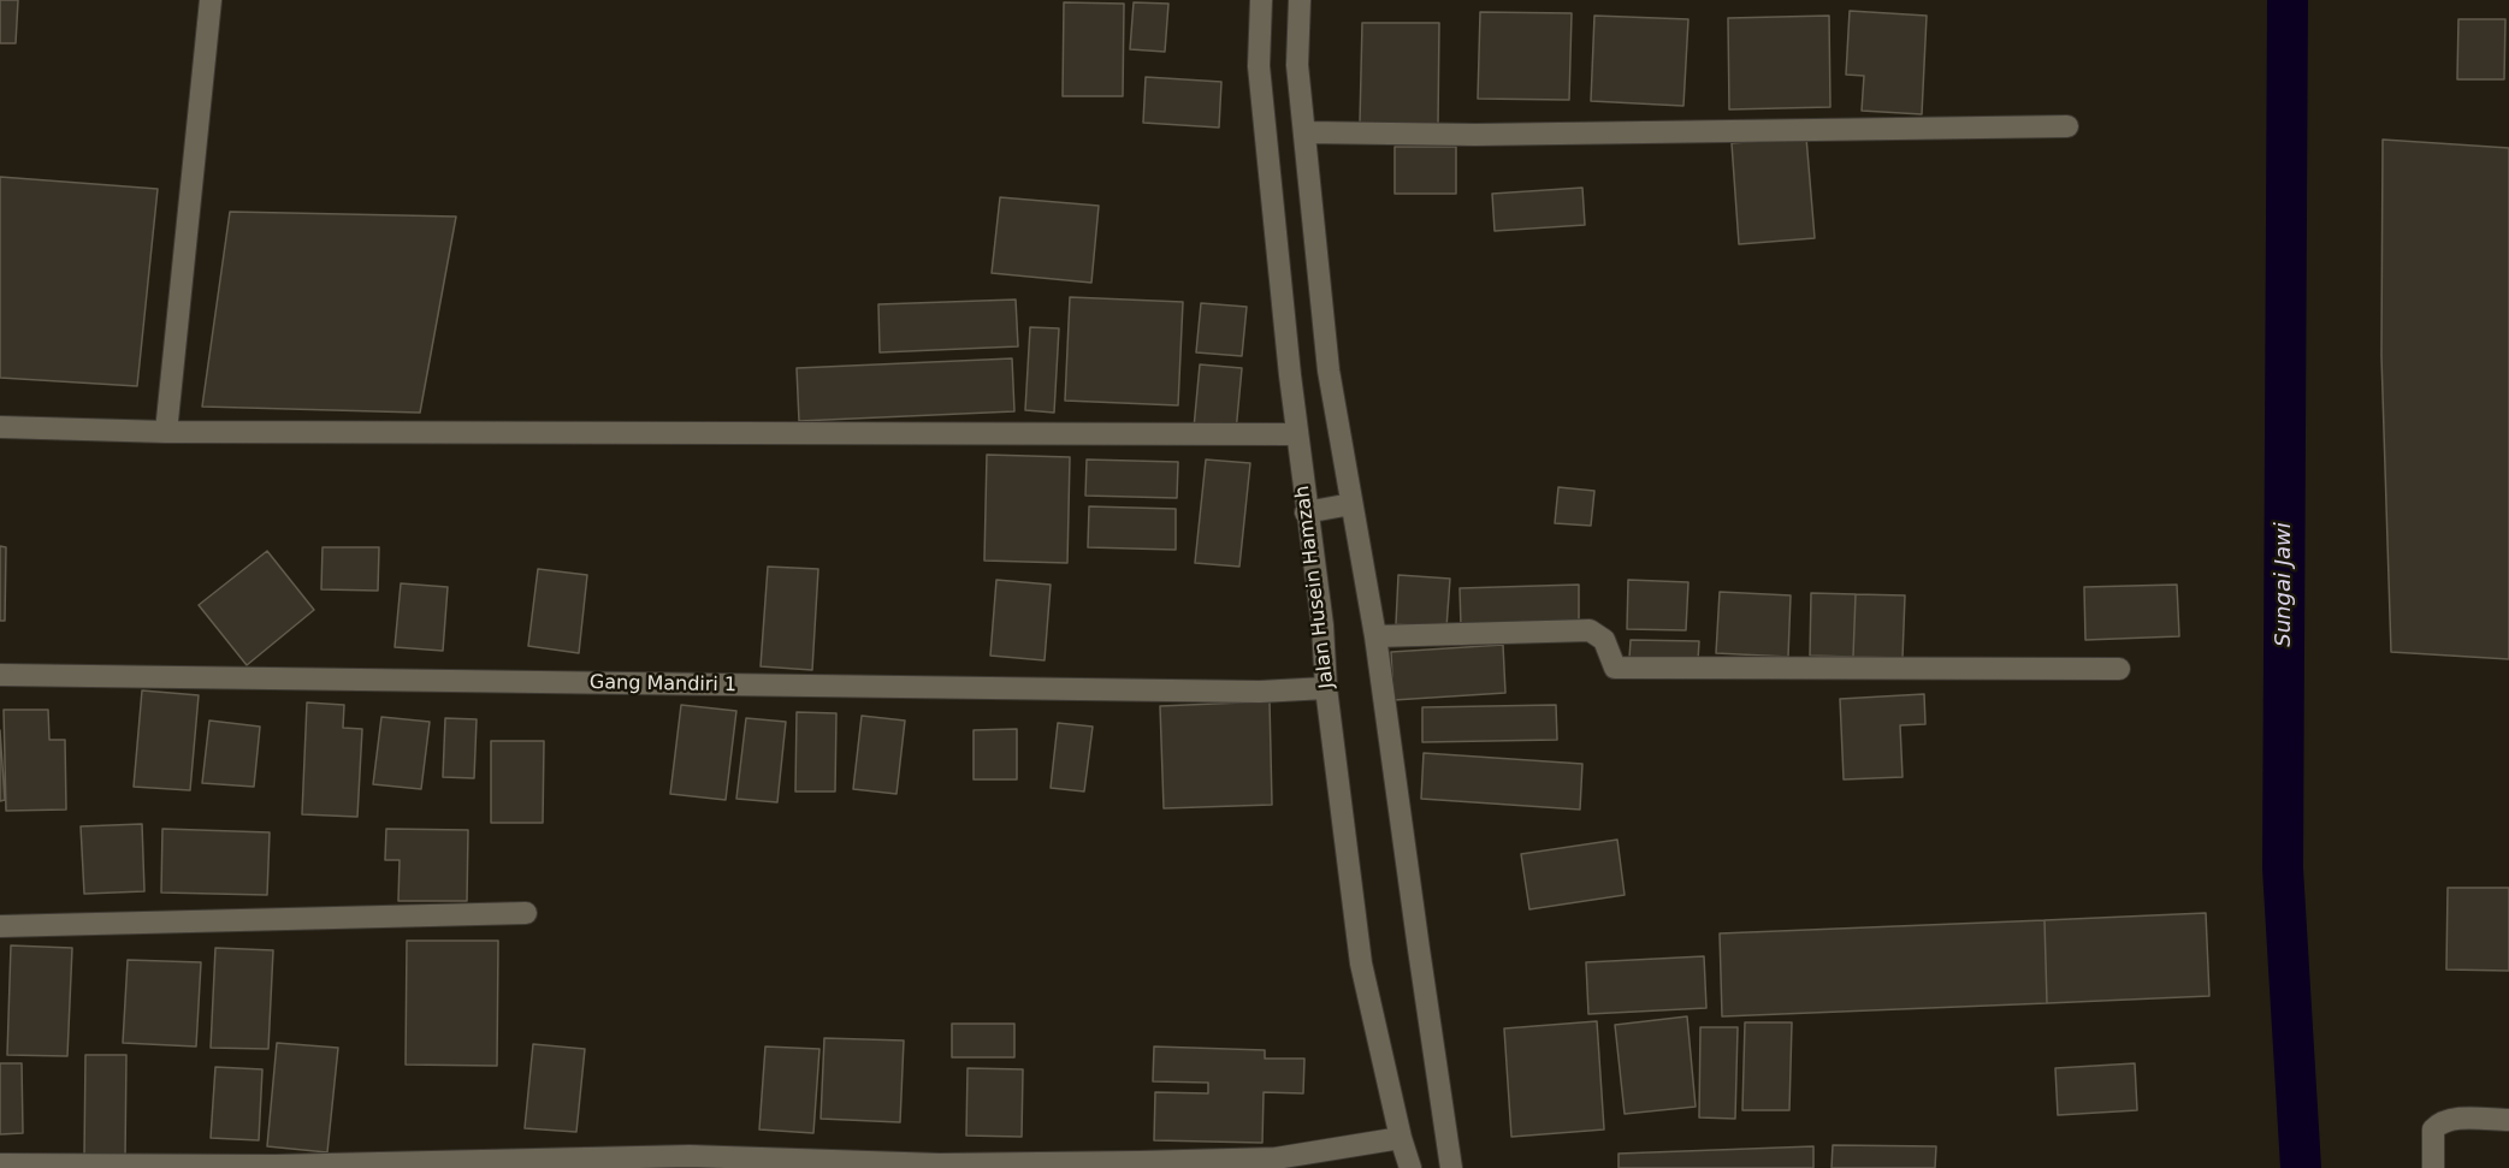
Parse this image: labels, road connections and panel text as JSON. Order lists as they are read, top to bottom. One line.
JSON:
{"streets":{"street":["Jalan Husein Hamzah","Gang Mandiri 1"]},"crossings":[["Jalan Husein Hamzah","Gang Mandiri 1"]],"water":["Sungai Jawi"]}
